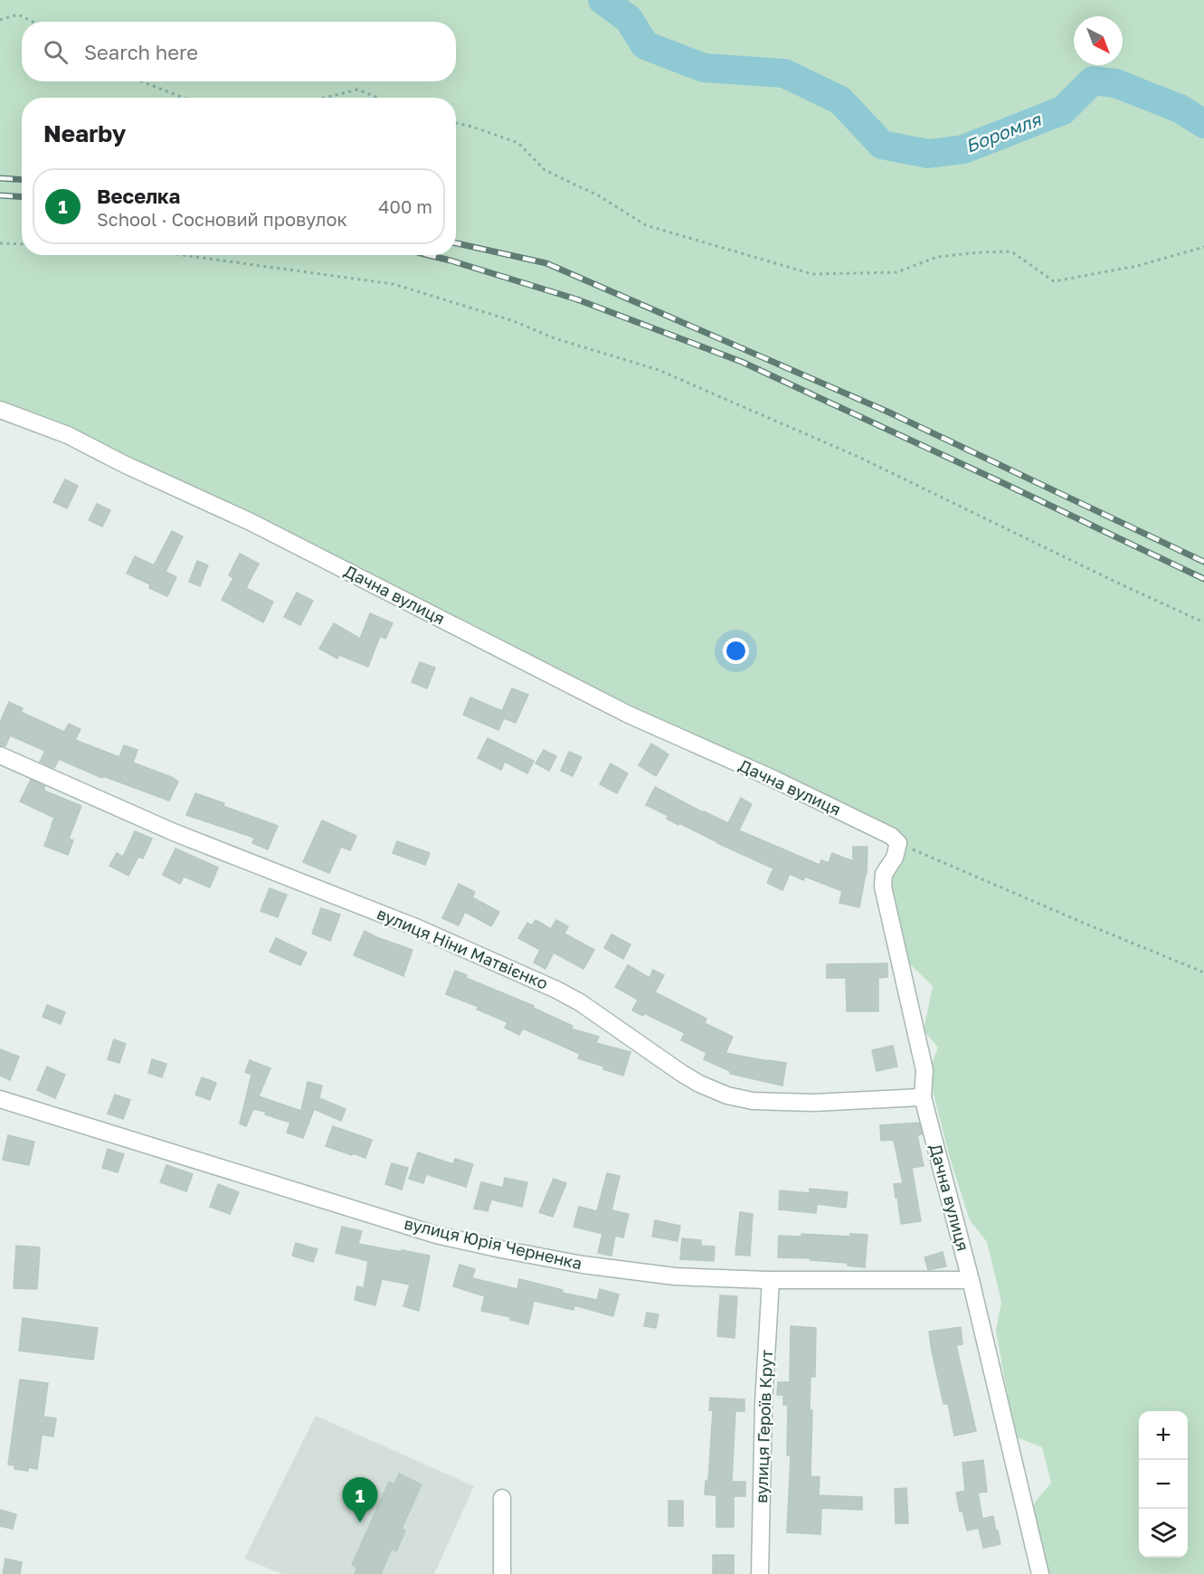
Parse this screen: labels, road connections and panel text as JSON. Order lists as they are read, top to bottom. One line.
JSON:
{"streets":{"street":["Дачна вулиця","вулиця Ніни Матвієнко","вулиця Юрія Черненка","вулиця Героїв Крут"]},"crossings":[["Дачна вулиця","вулиця Ніни Матвієнко"],["Дачна вулиця","вулиця Юрія Черненка"],["вулиця Юрія Черненка","вулиця Героїв Крут"]],"water":["Боромля"],"north":"bottom right","page":{"search":"Search here","heading":"Nearby","list":[{"mark":"1","name":"Веселка","note":"School · Сосновий провулок","value":"400 m"}],"map_buttons":["+","−"],"pins":"1"}}
